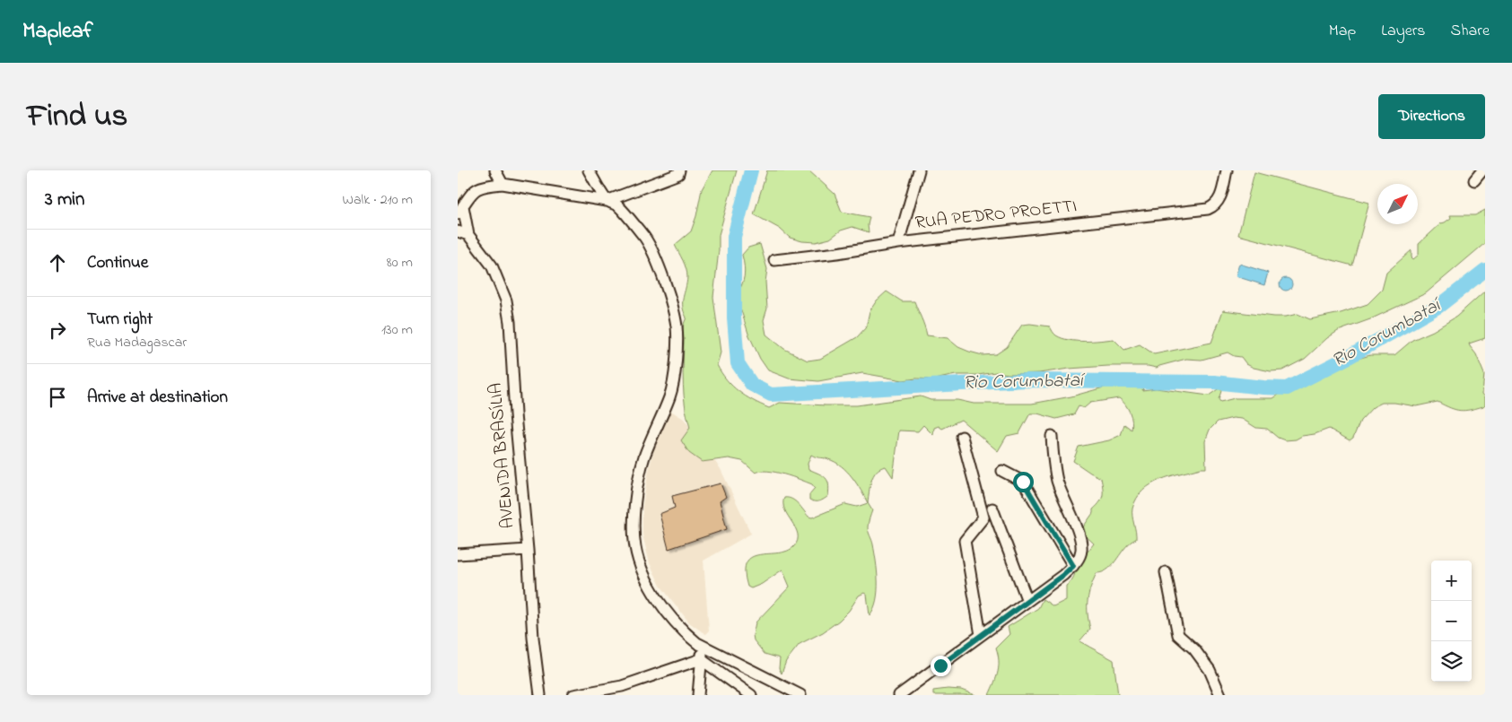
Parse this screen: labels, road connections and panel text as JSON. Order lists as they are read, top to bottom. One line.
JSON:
{"streets":{"street":["RUA PEDRO PROETTI","AVENIDA BRASÍLIA"]},"water":["Rio Corumbataí"],"north":"top right","page":{"header":"Mapleaf","nav":["Map","Layers","Share"],"title":"Find us","buttons":"Directions","heading":["3 min","Walk · 210 m"],"list":[["Continue","80 m"],["Turn right","Rua Madagascar","130 m"],"Arrive at destination"],"map_buttons":["+","−"]}}
